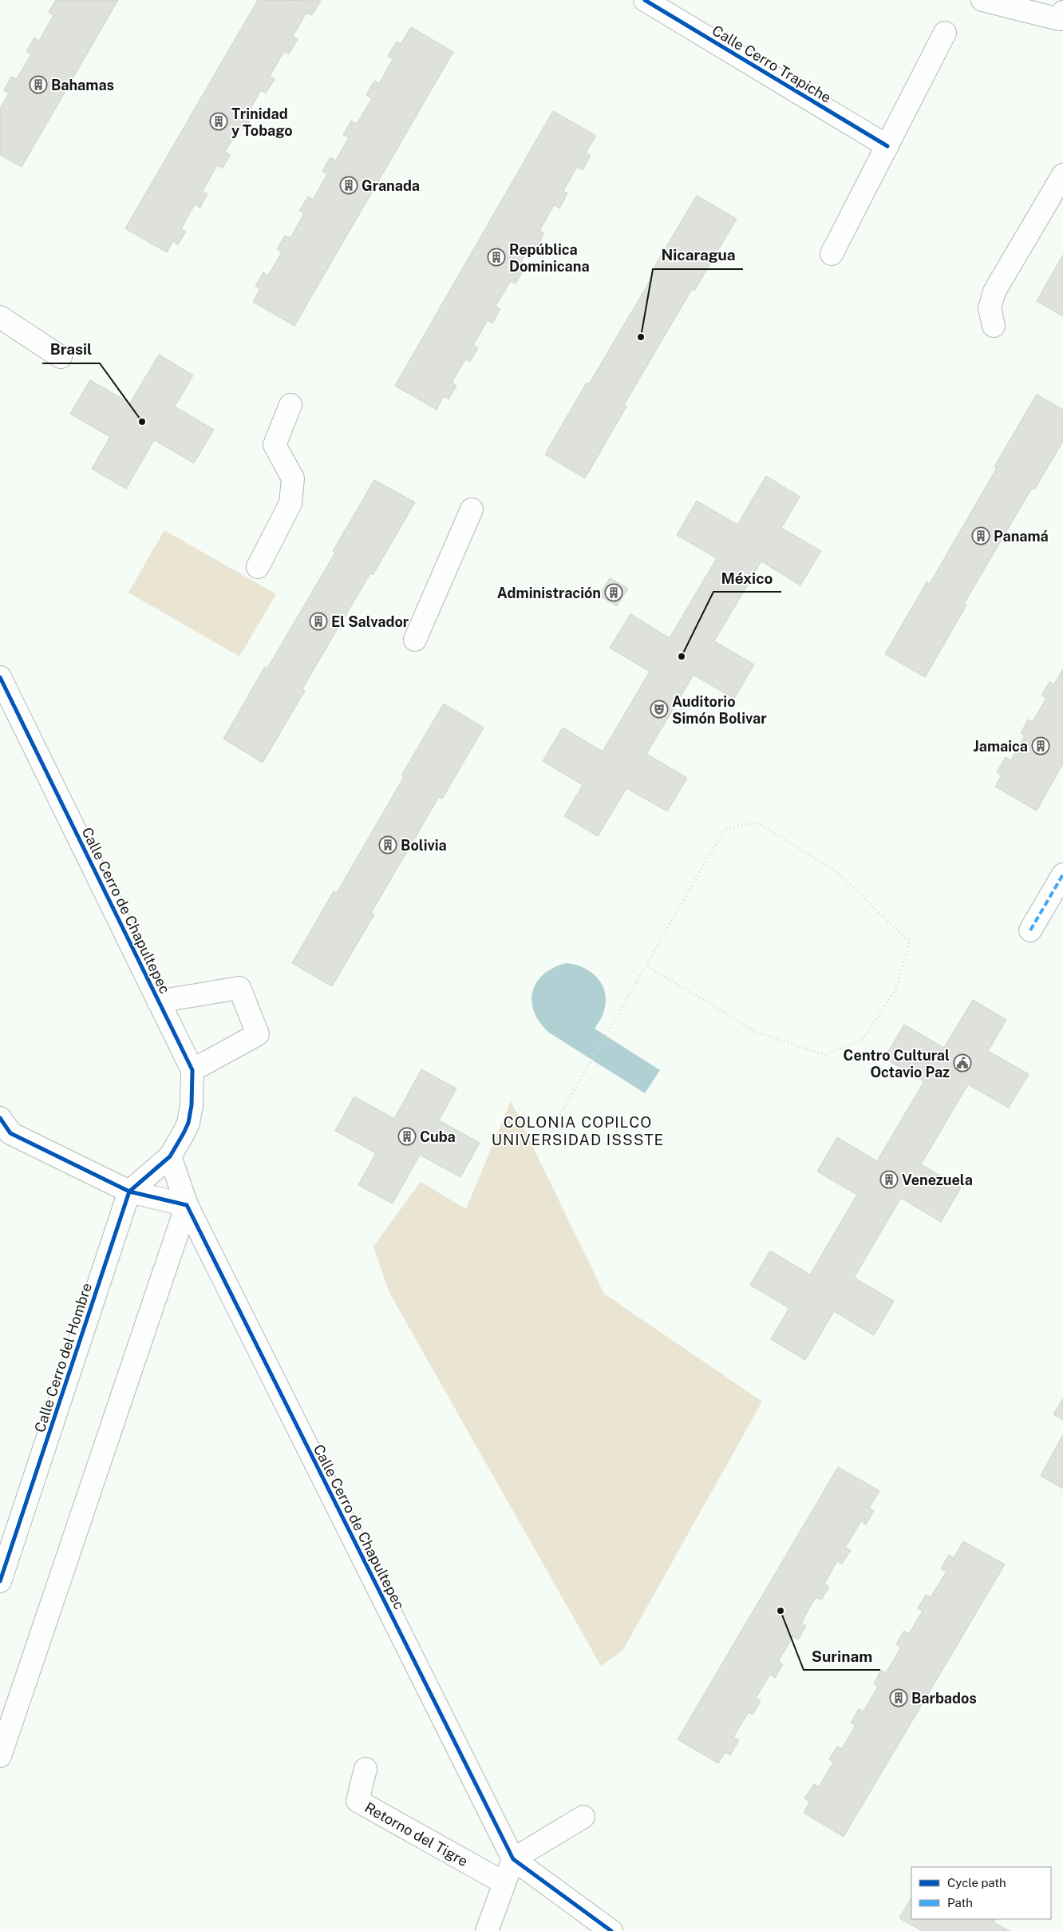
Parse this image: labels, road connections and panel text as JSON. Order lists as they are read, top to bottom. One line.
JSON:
{"streets":{"street":["Calle Cerro Trapiche","Calle Cerro de Chapultepec","Calle Cerro del Hombre","Retorno del Tigre"]},"districts":["COLONIA COPILCO UNIVERSIDAD ISSSTE"],"places":{"building":["Bahamas","Trinidad y Tobago","Granada","República Dominicana","Panamá","Administración","El Salvador","Jamaica","Bolivia","Cuba","Venezuela","Barbados"],"other":["Nicaragua","Brasil","México","Surinam"],"theatre":["Auditorio Simón Bolivar"],"public building":["Centro Cultural Octavio Paz"]},"legend":["Cycle path","Path"]}
